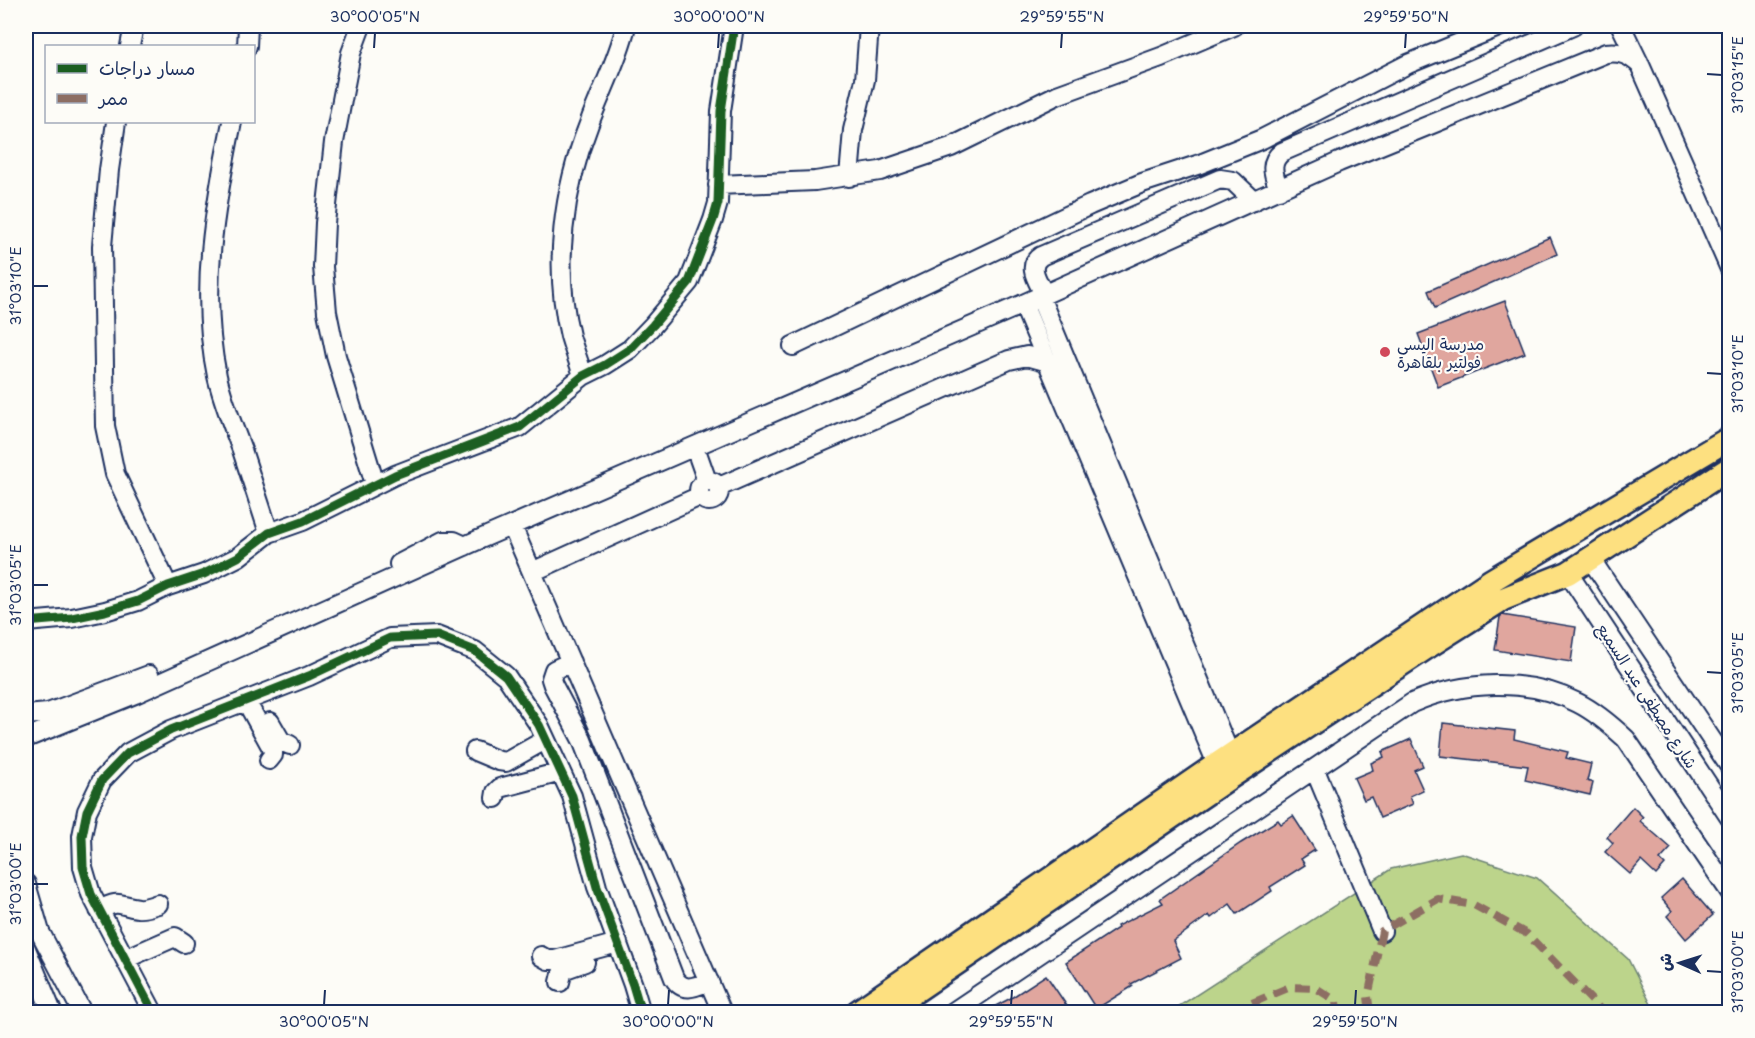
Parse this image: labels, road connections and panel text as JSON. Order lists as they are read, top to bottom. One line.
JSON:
{"streets":{"street":["شارع مصطفى عبد السميع"]},"places":["مدرسة اليسي فولتير بلقاهرة"],"legend":["مسار دراجات","ممر"],"north":"left","coordinates":["30°00'05\"N","30°00'00\"N","29°59'55\"N","29°59'50\"N","31°03'15\"E","31°03'10\"E","31°03'05\"E","31°03'00\"E"]}
